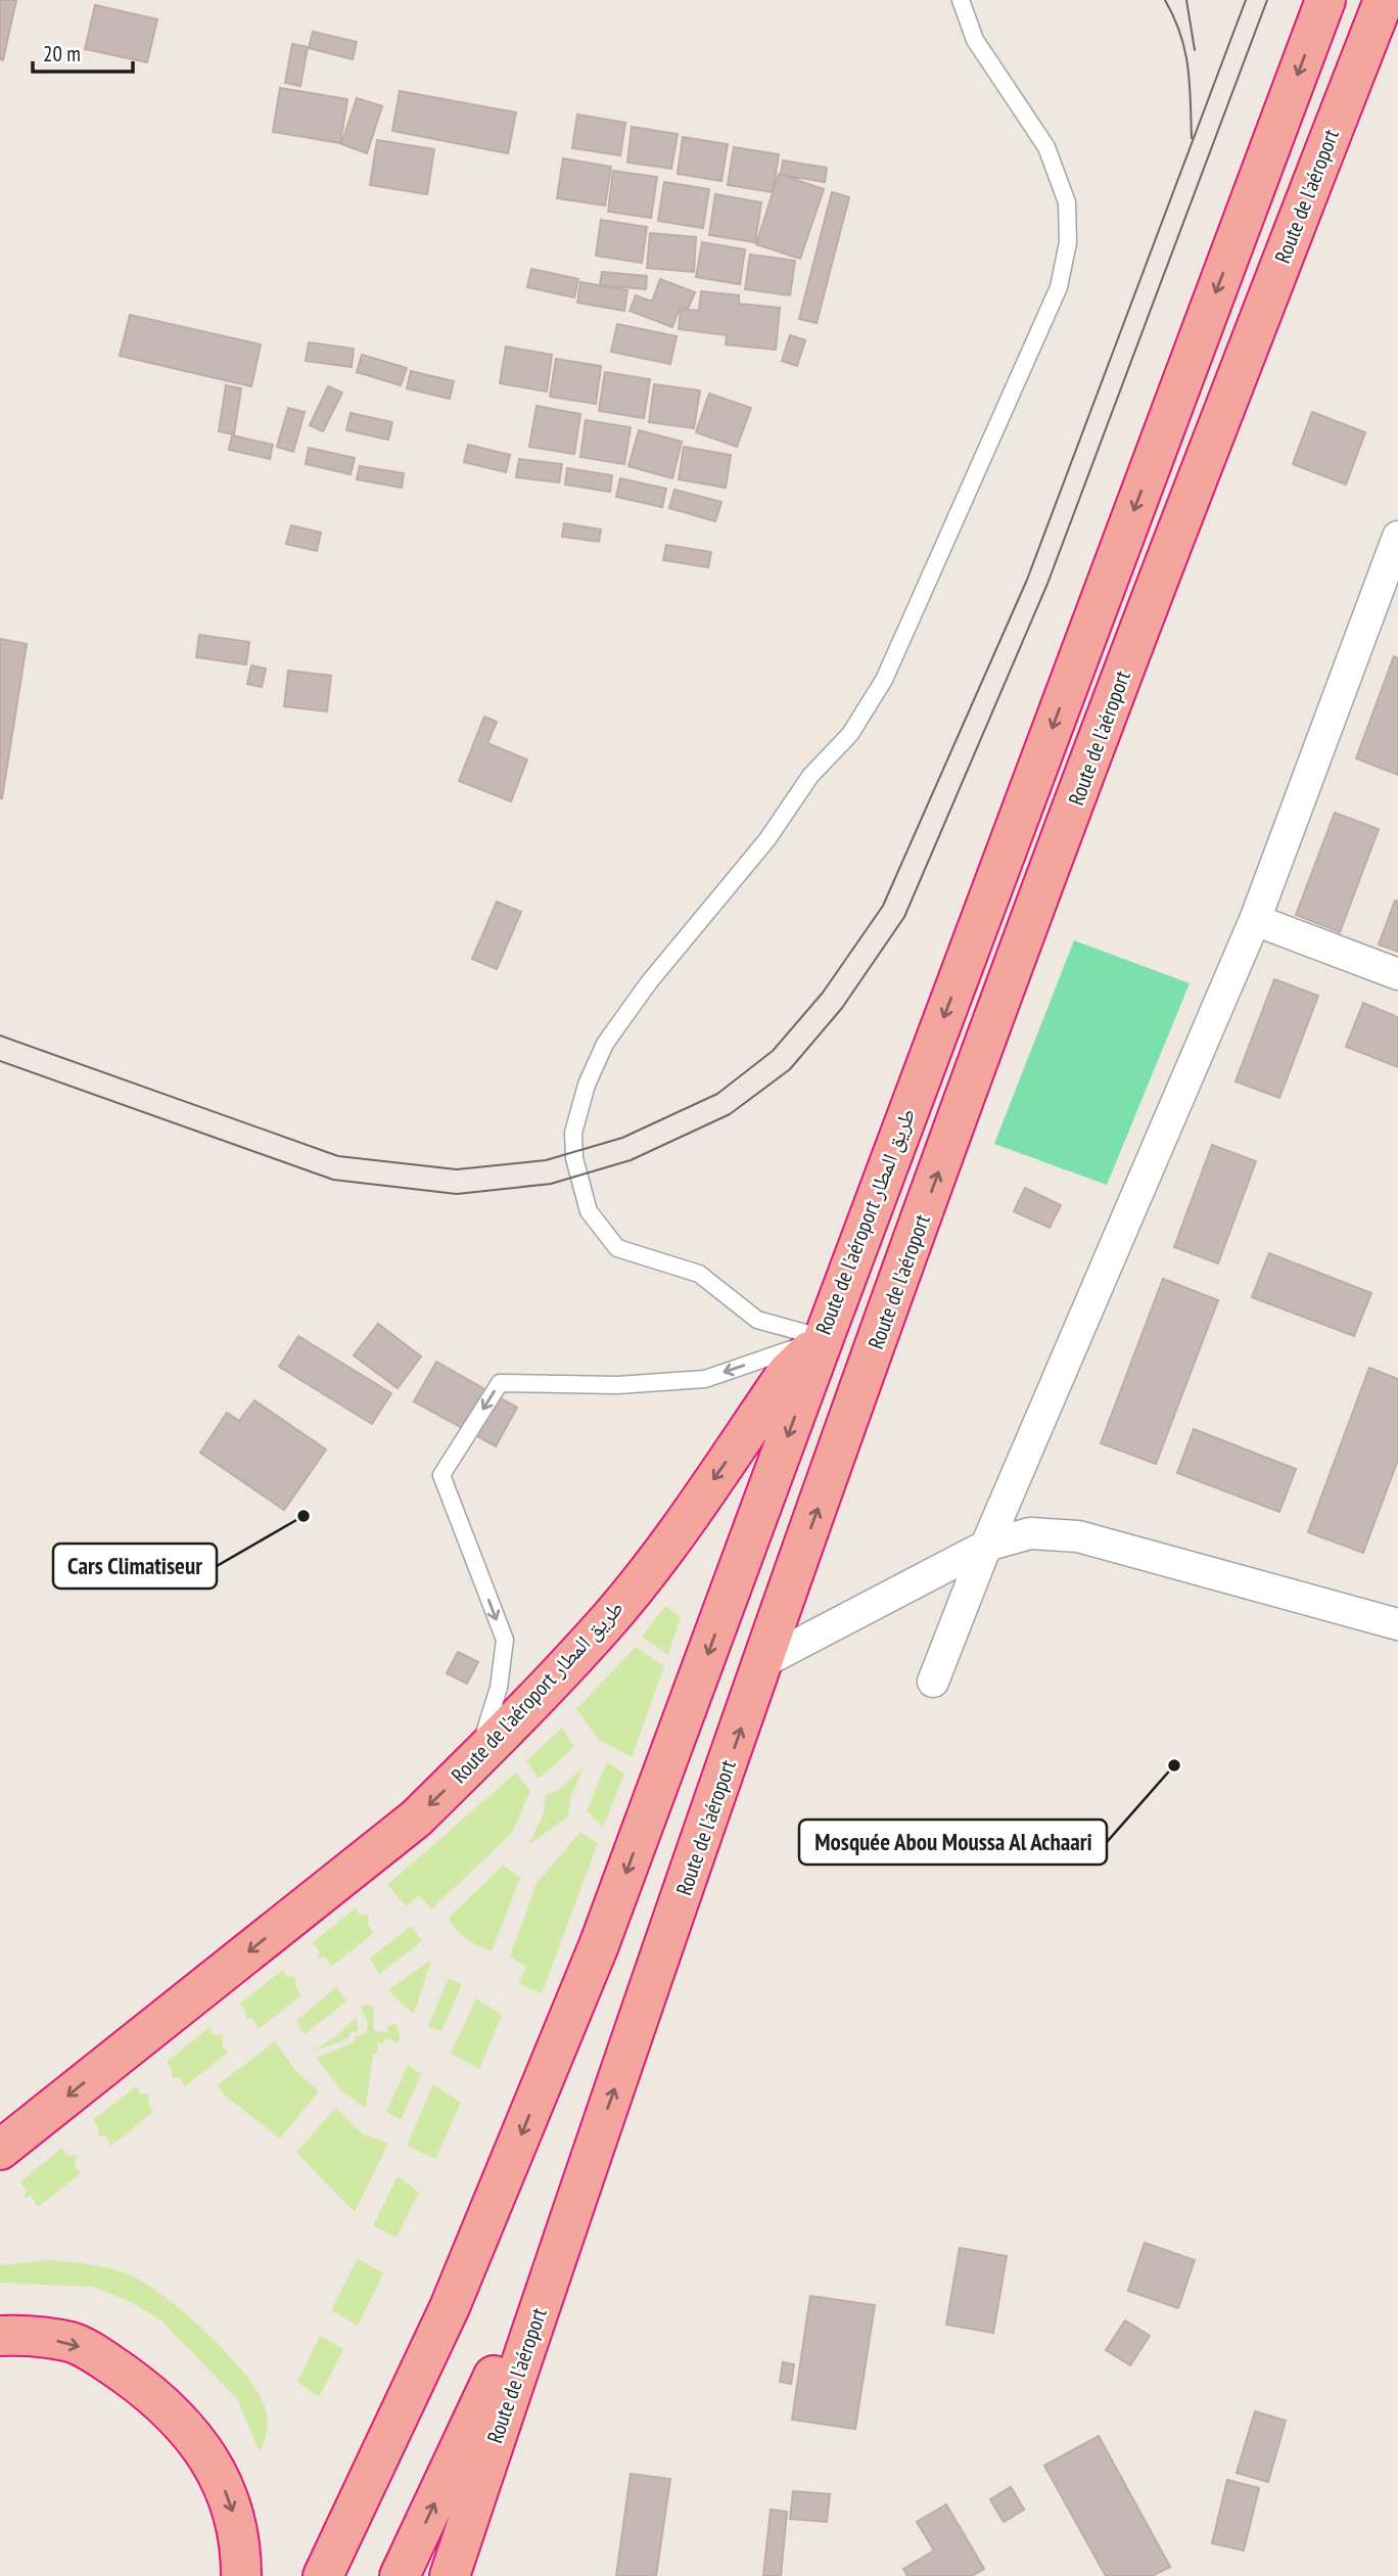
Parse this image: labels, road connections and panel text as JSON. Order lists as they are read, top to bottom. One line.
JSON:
{"streets":{"highway":["Route de l'aéroport","Route de l'aéroport طريق المطار"]},"places":["Cars Climatiseur","Mosquée Abou Moussa Al Achaari"],"scale_bar":"20 m"}
